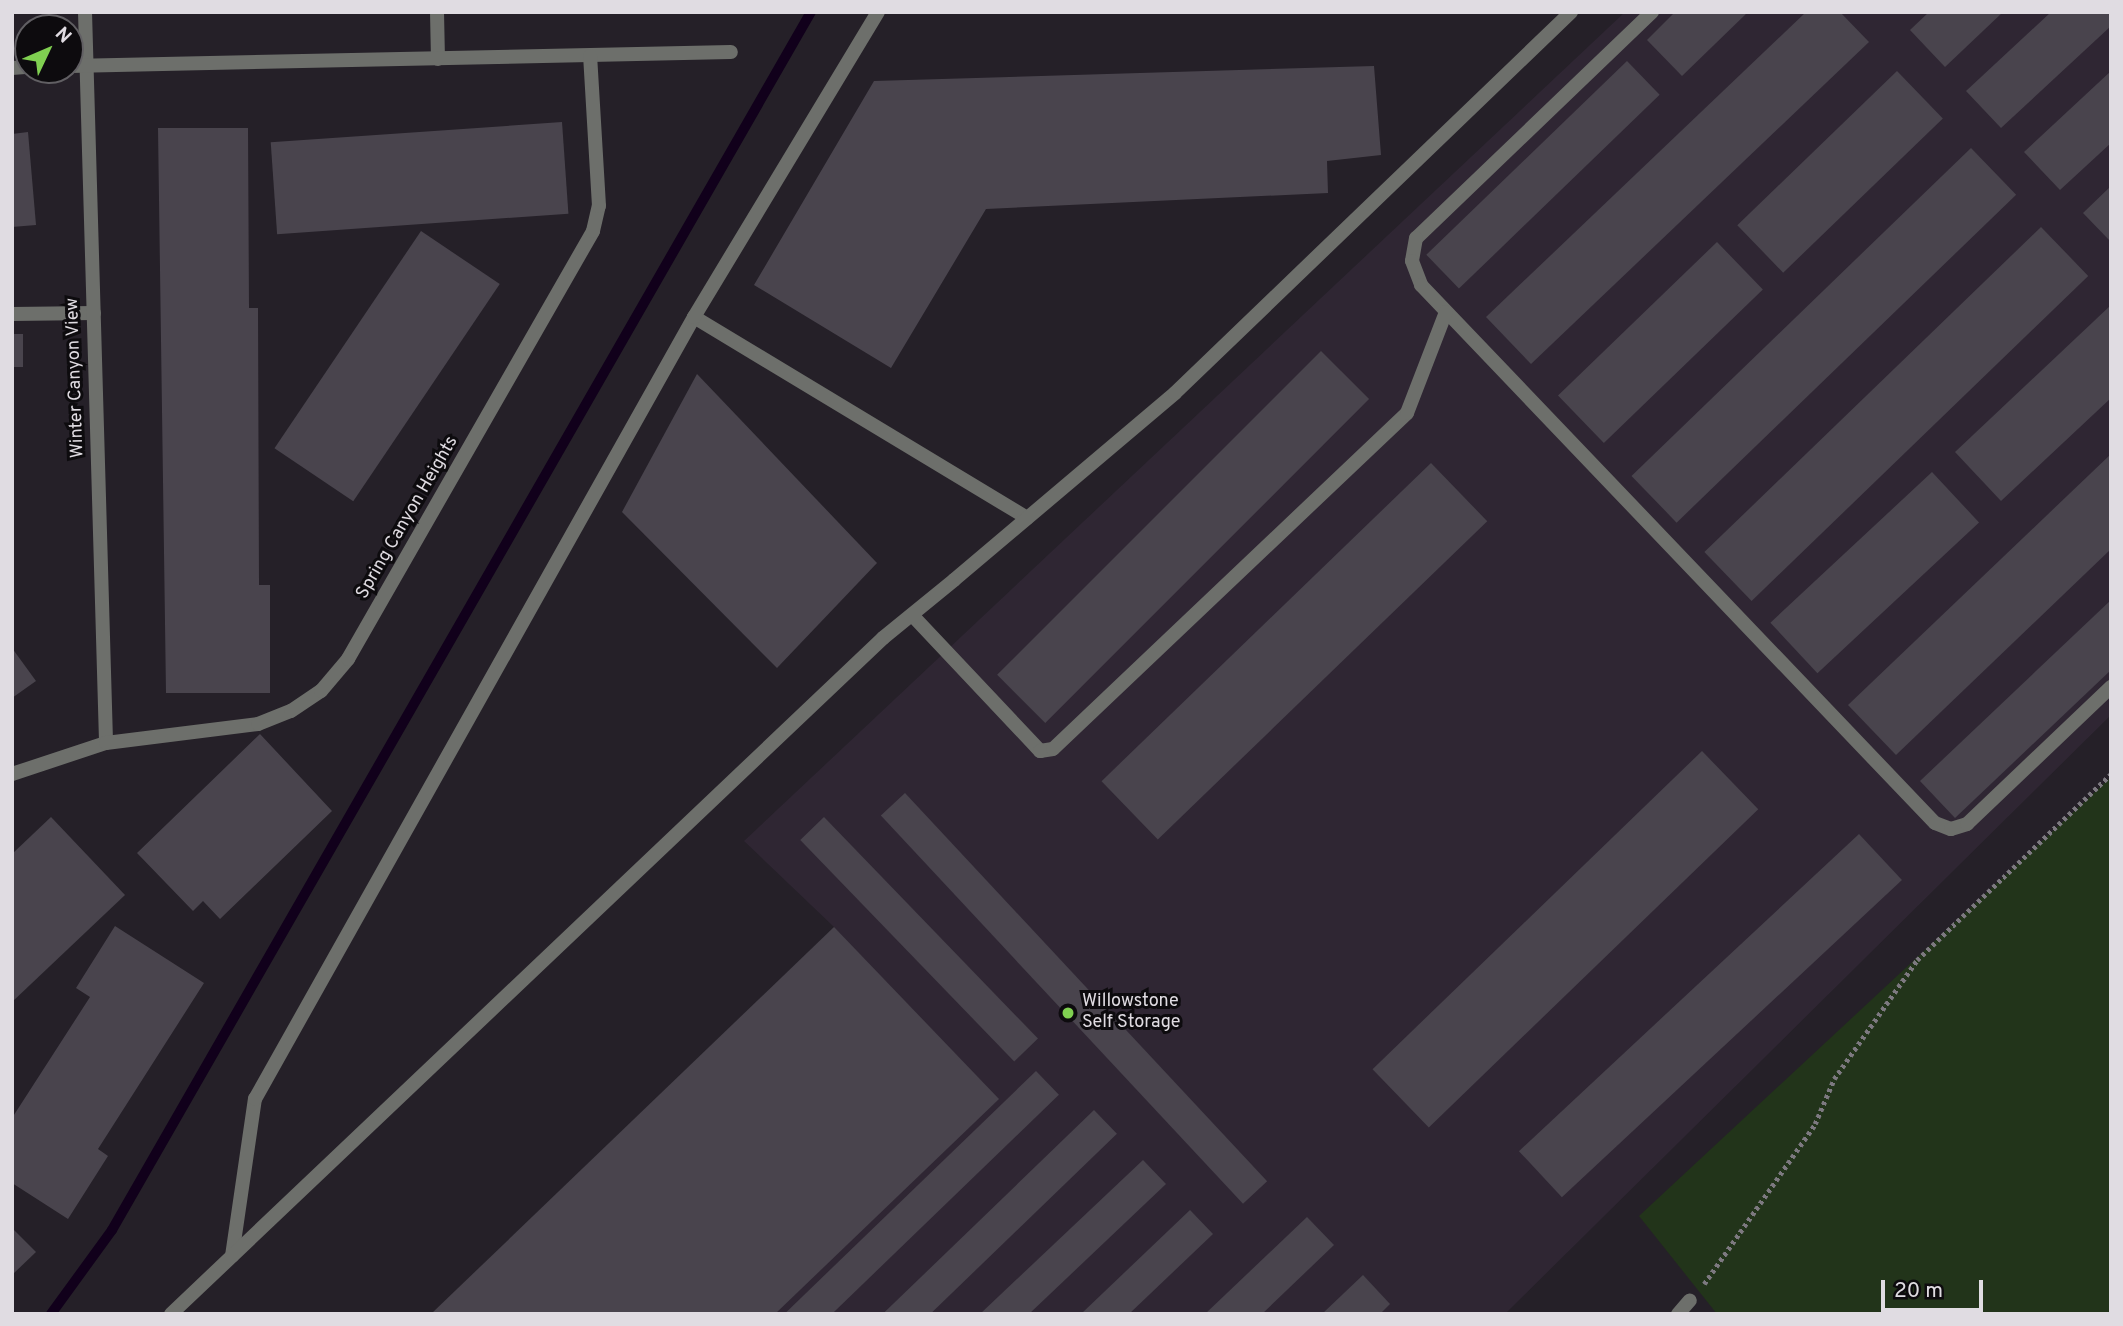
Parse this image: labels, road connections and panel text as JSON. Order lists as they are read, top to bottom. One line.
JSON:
{"streets":{"street":["Winter Canyon View","Spring Canyon Heights"]},"crossings":[["Winter Canyon View","Spring Canyon Heights"]],"places":["Willowstone Self Storage"],"scale_bar":"20 m","north":"top right"}
